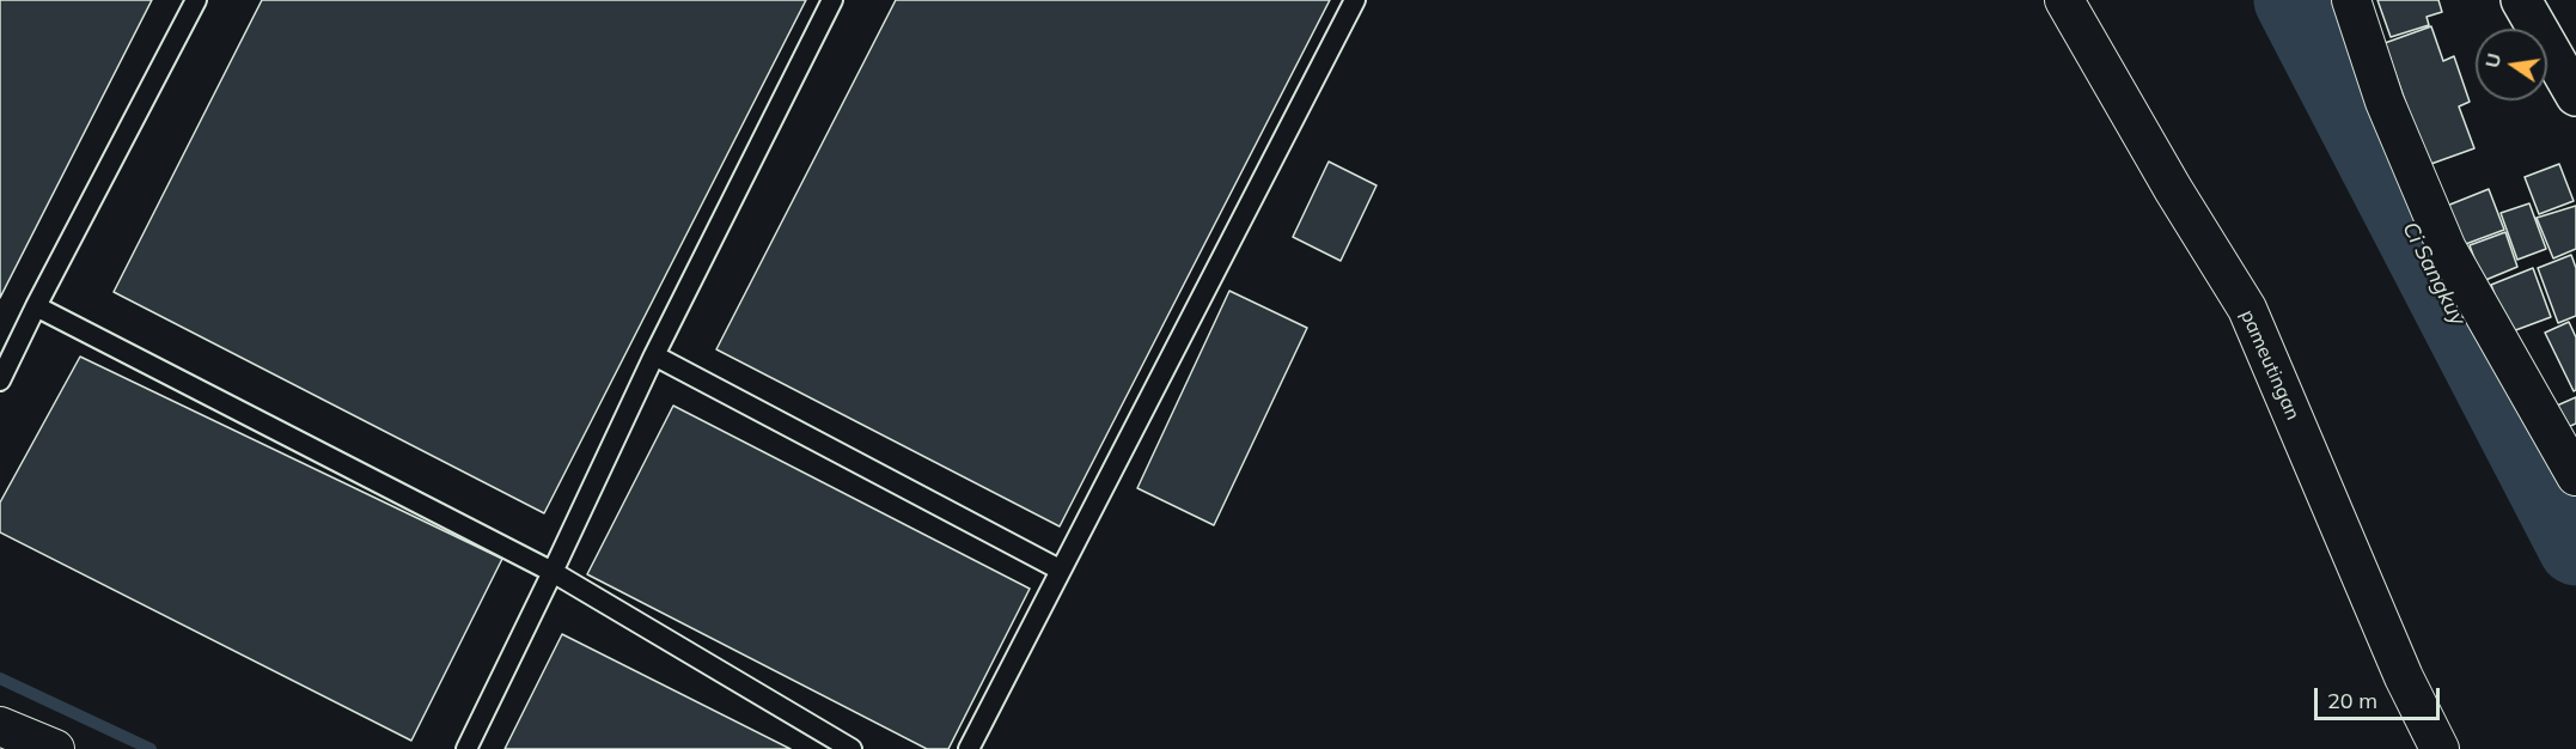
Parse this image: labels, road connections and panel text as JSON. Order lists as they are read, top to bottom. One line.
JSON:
{"streets":{"street":["pameutingan"]},"water":["Ci Sangkuy"],"scale_bar":"20 m","north":"left"}
